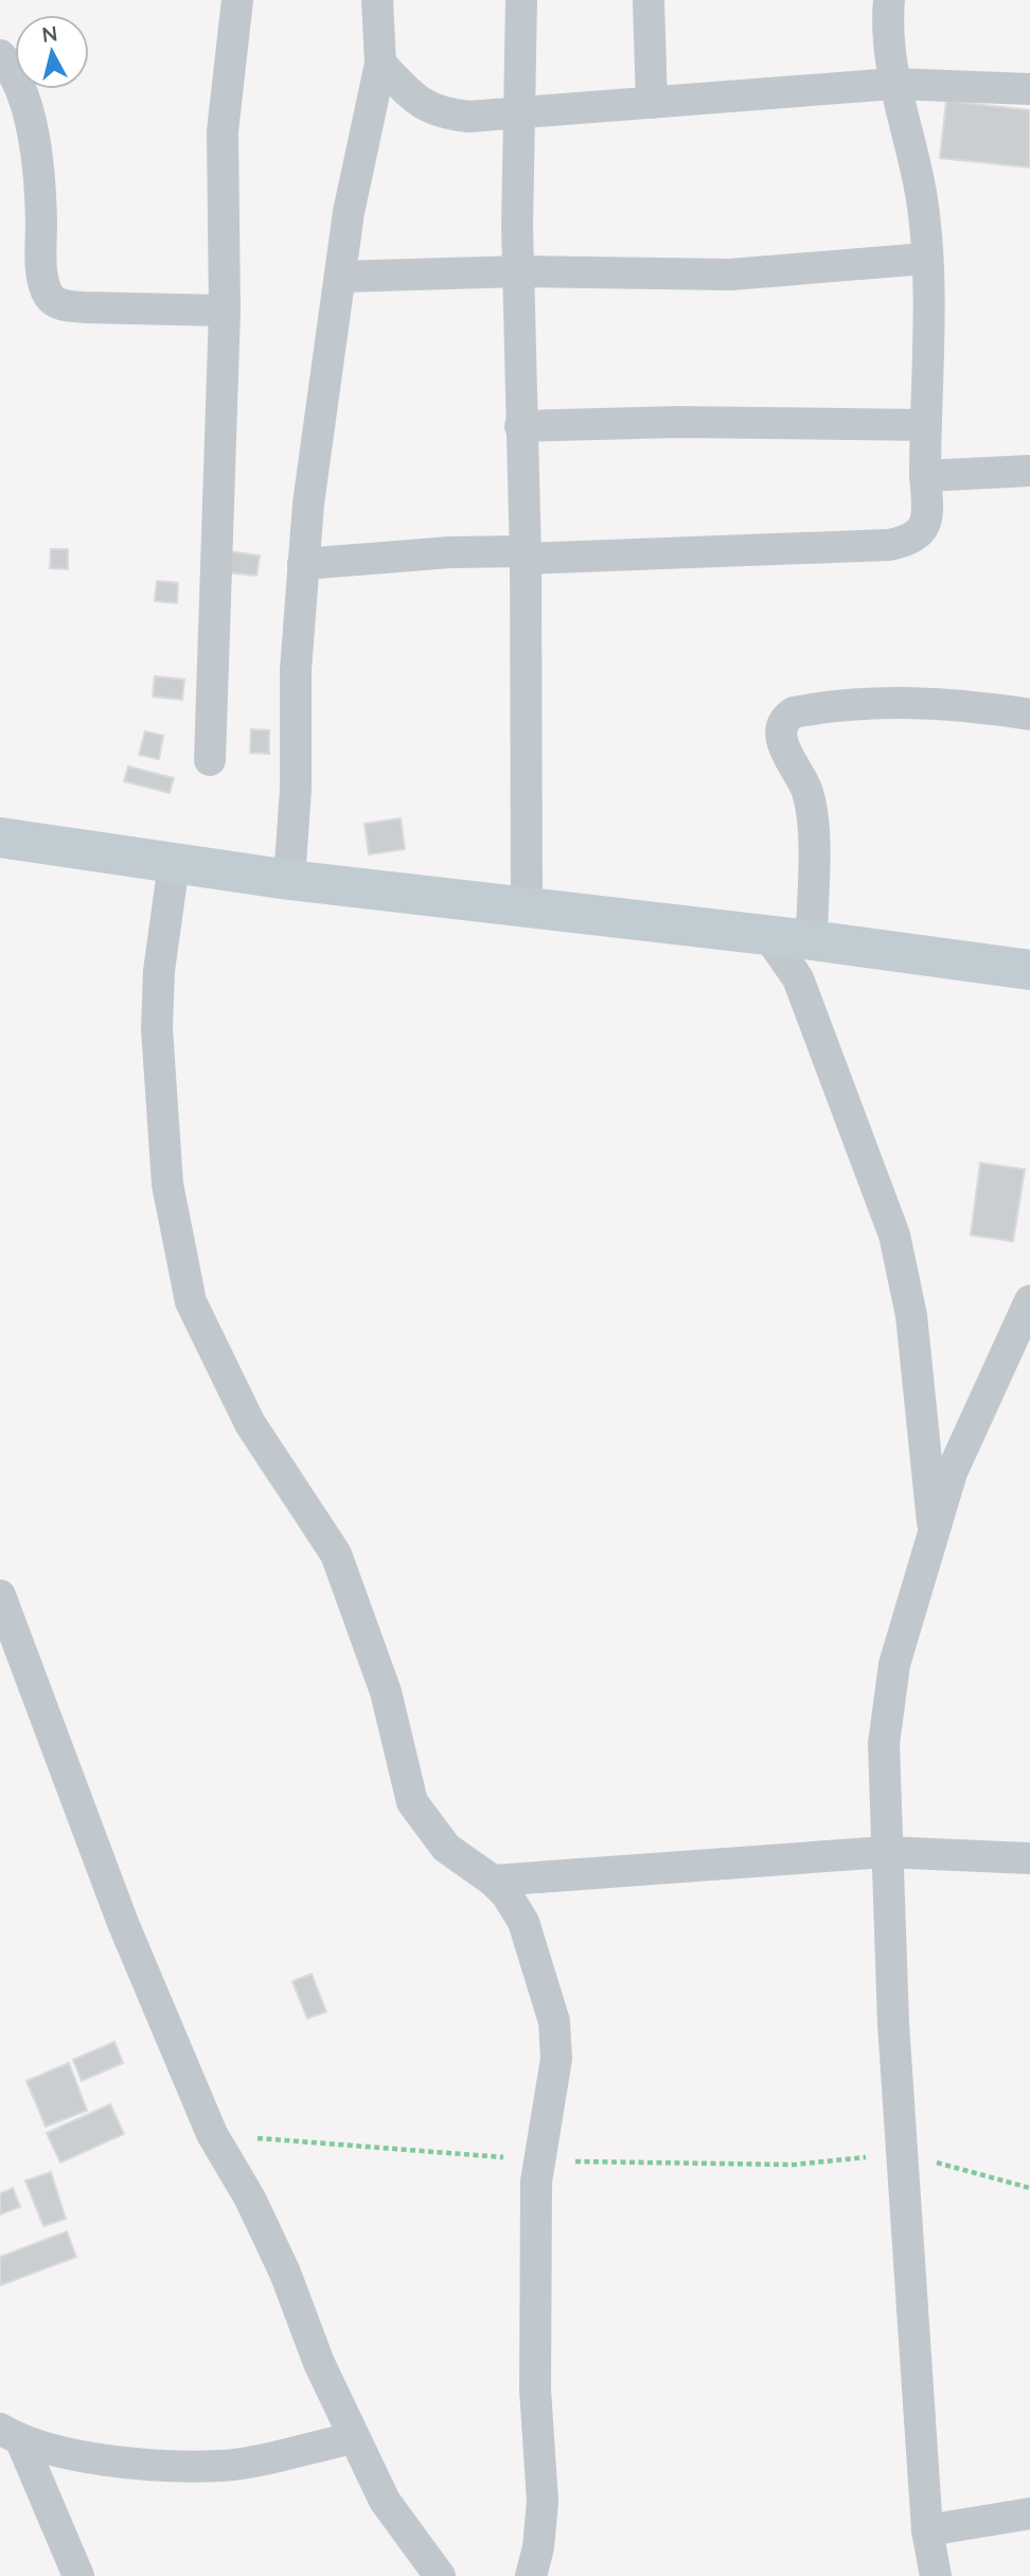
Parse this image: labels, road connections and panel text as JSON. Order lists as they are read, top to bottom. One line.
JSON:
{"north":"top"}
